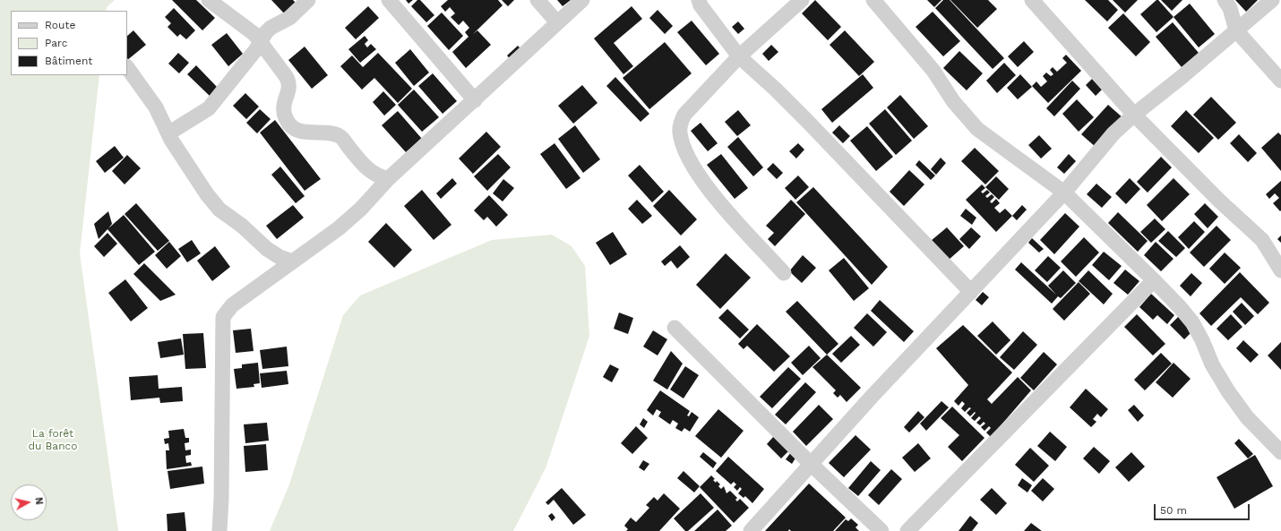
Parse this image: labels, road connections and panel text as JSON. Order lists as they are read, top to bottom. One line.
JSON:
{"parks":["La forêt du Banco"],"legend":["Route","Parc","Bâtiment"],"scale_bar":"50 m","north":"right"}
